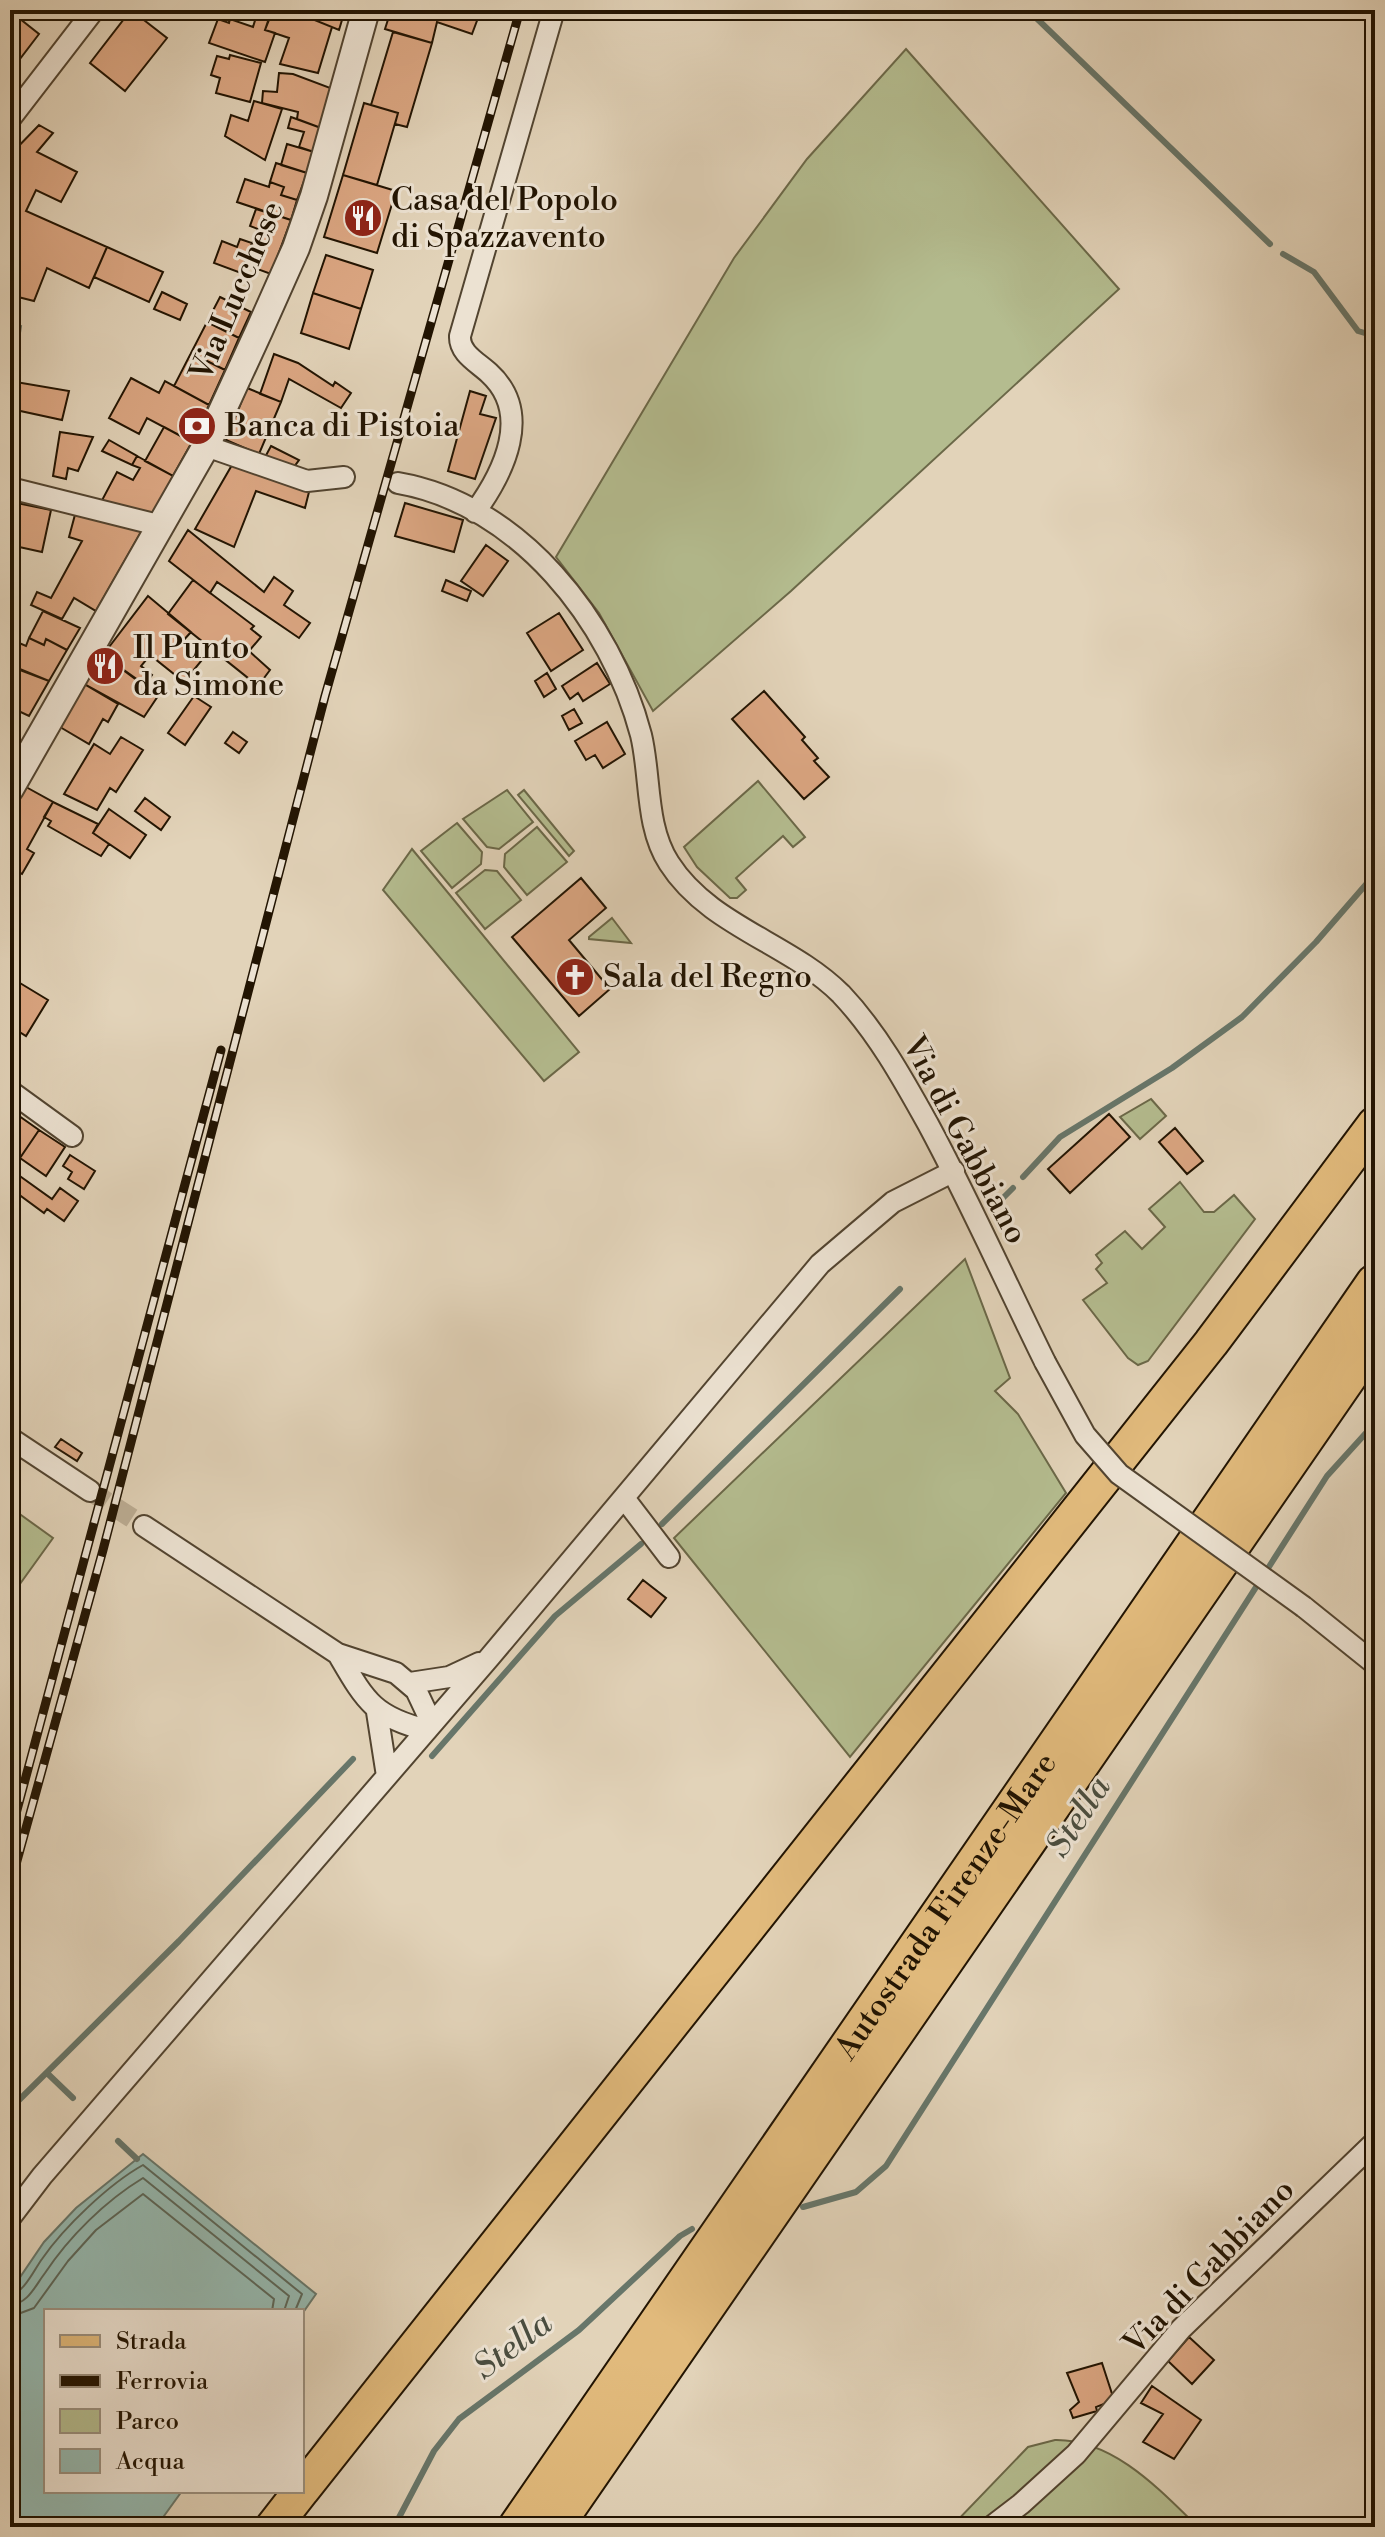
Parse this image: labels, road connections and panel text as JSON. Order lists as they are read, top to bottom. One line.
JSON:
{"streets":{"highway":["Autostrada Firenze-Mare"],"street":["Via Lucchese","Via di Gabbiano"]},"water":["Stella"],"places":{"restaurant":["Casa del Popolo di Spazzavento","Il Punto da Simone"],"bank":["Banca di Pistoia"],"church":["Sala del Regno"]},"legend":["Strada","Ferrovia","Parco","Acqua"]}
